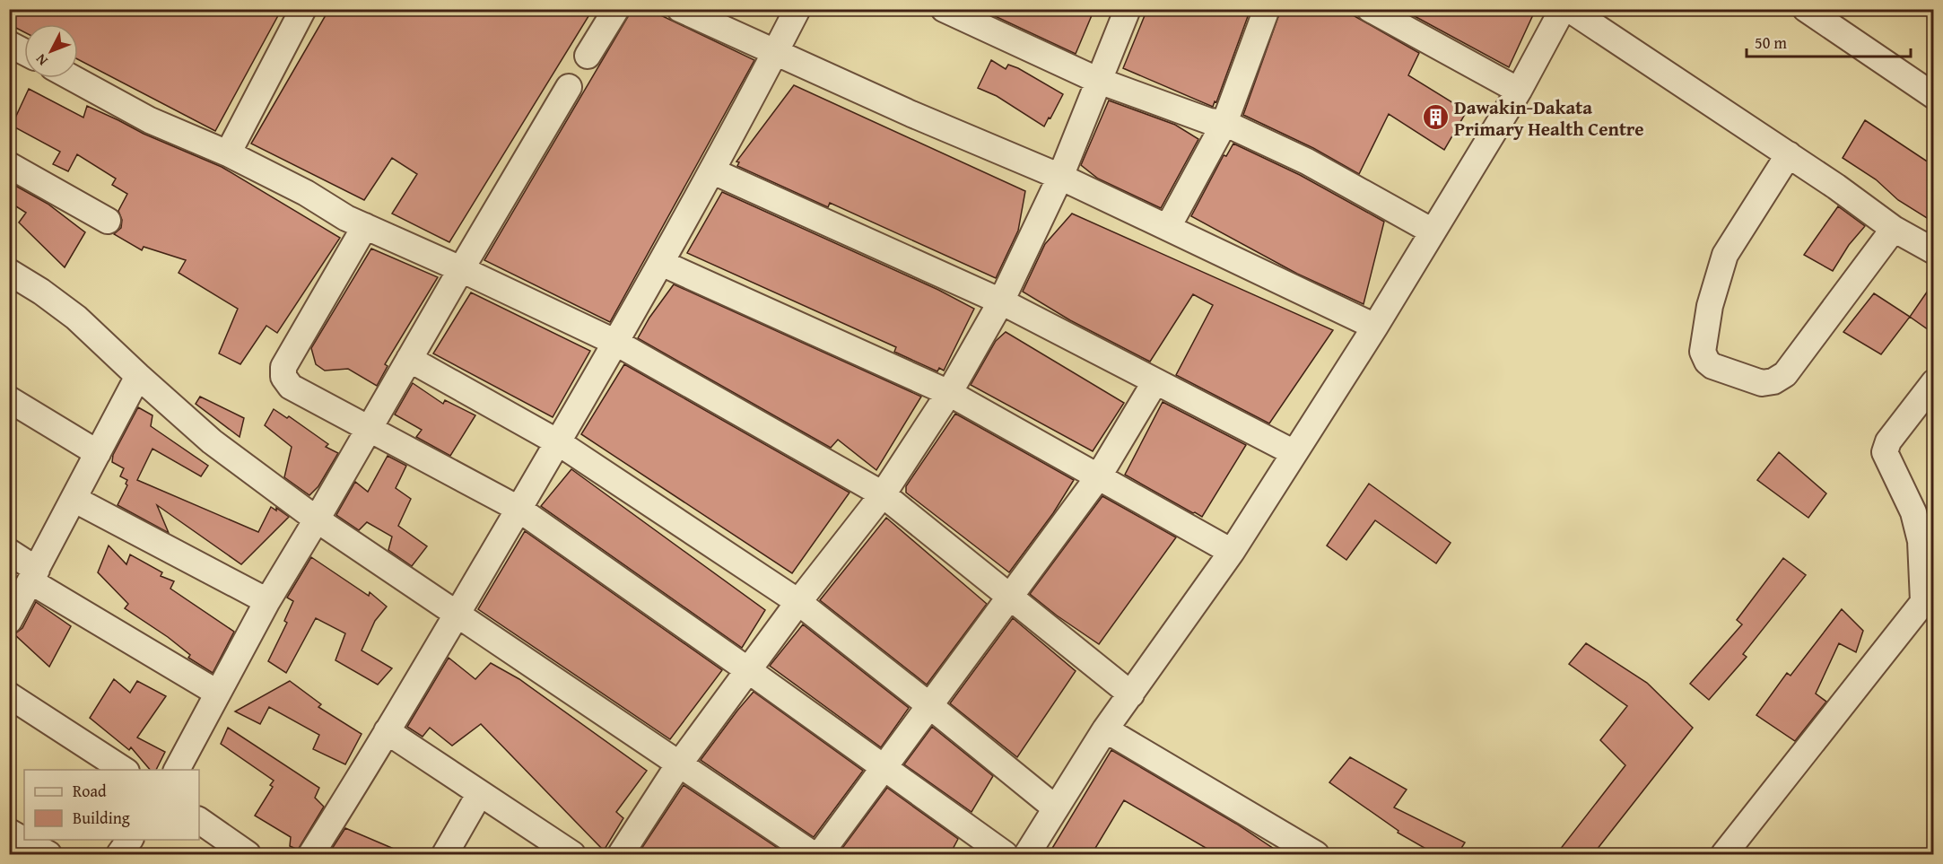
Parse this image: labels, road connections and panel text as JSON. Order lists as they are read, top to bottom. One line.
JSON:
{"places":{"building":["Dawakin-Dakata Primary Health Centre"]},"legend":["Road","Building"],"scale_bar":"50 m","north":"bottom left"}
